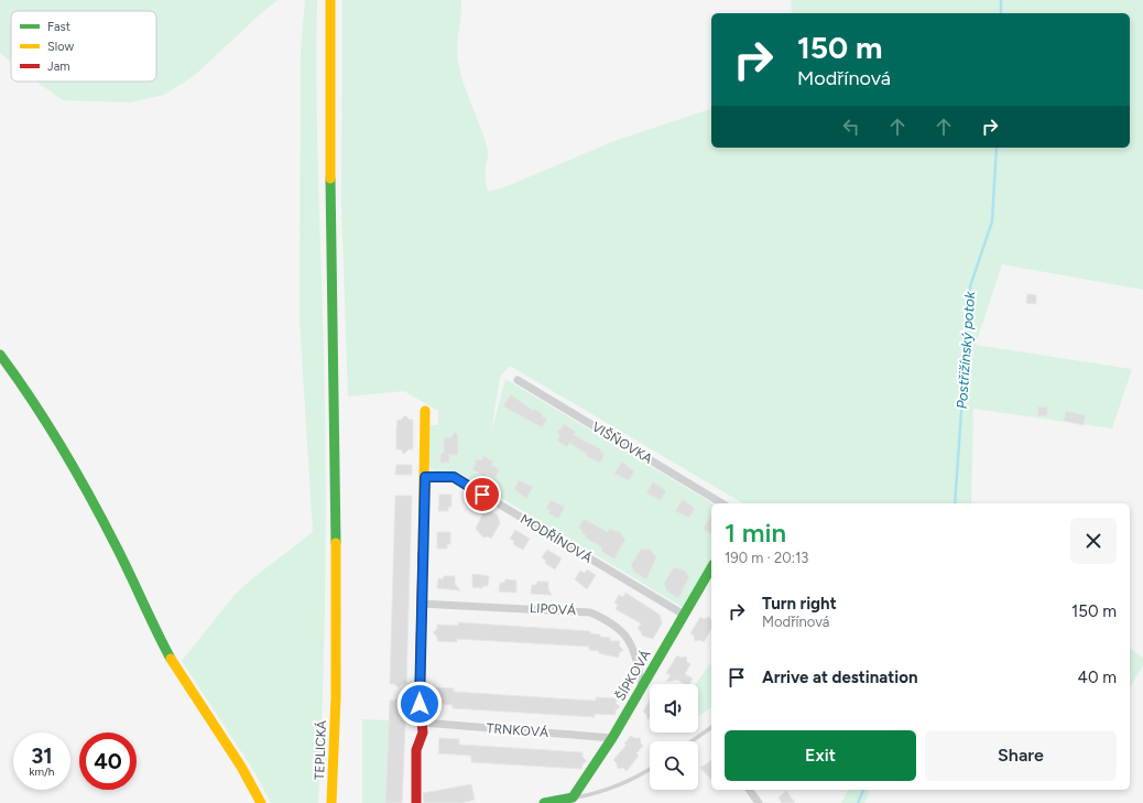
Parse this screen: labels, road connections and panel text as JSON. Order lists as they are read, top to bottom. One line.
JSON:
{"streets":{"main road":["ŠÍPKOVÁ","TEPLICKÁ"],"street":["VIŠŇOVKA","MODŘÍNOVÁ","LIPOVÁ","TRNKOVÁ"]},"crossings":[["MODŘÍNOVÁ","ŠÍPKOVÁ"],["LIPOVÁ","ŠÍPKOVÁ"],["ŠÍPKOVÁ","TRNKOVÁ"]],"water":["Postřižínský potok"],"legend":["Fast","Slow","Jam"],"page":{"turn":["150 m","Modřínová"],"heading":["1 min","190 m · 20:13"],"list":[{"name":"Turn right","note":"Modřínová","value":"150 m"},{"name":"Arrive at destination","value":"40 m"}],"buttons":["Exit","Share"],"speed":"31 km/h","limit":"40"}}
